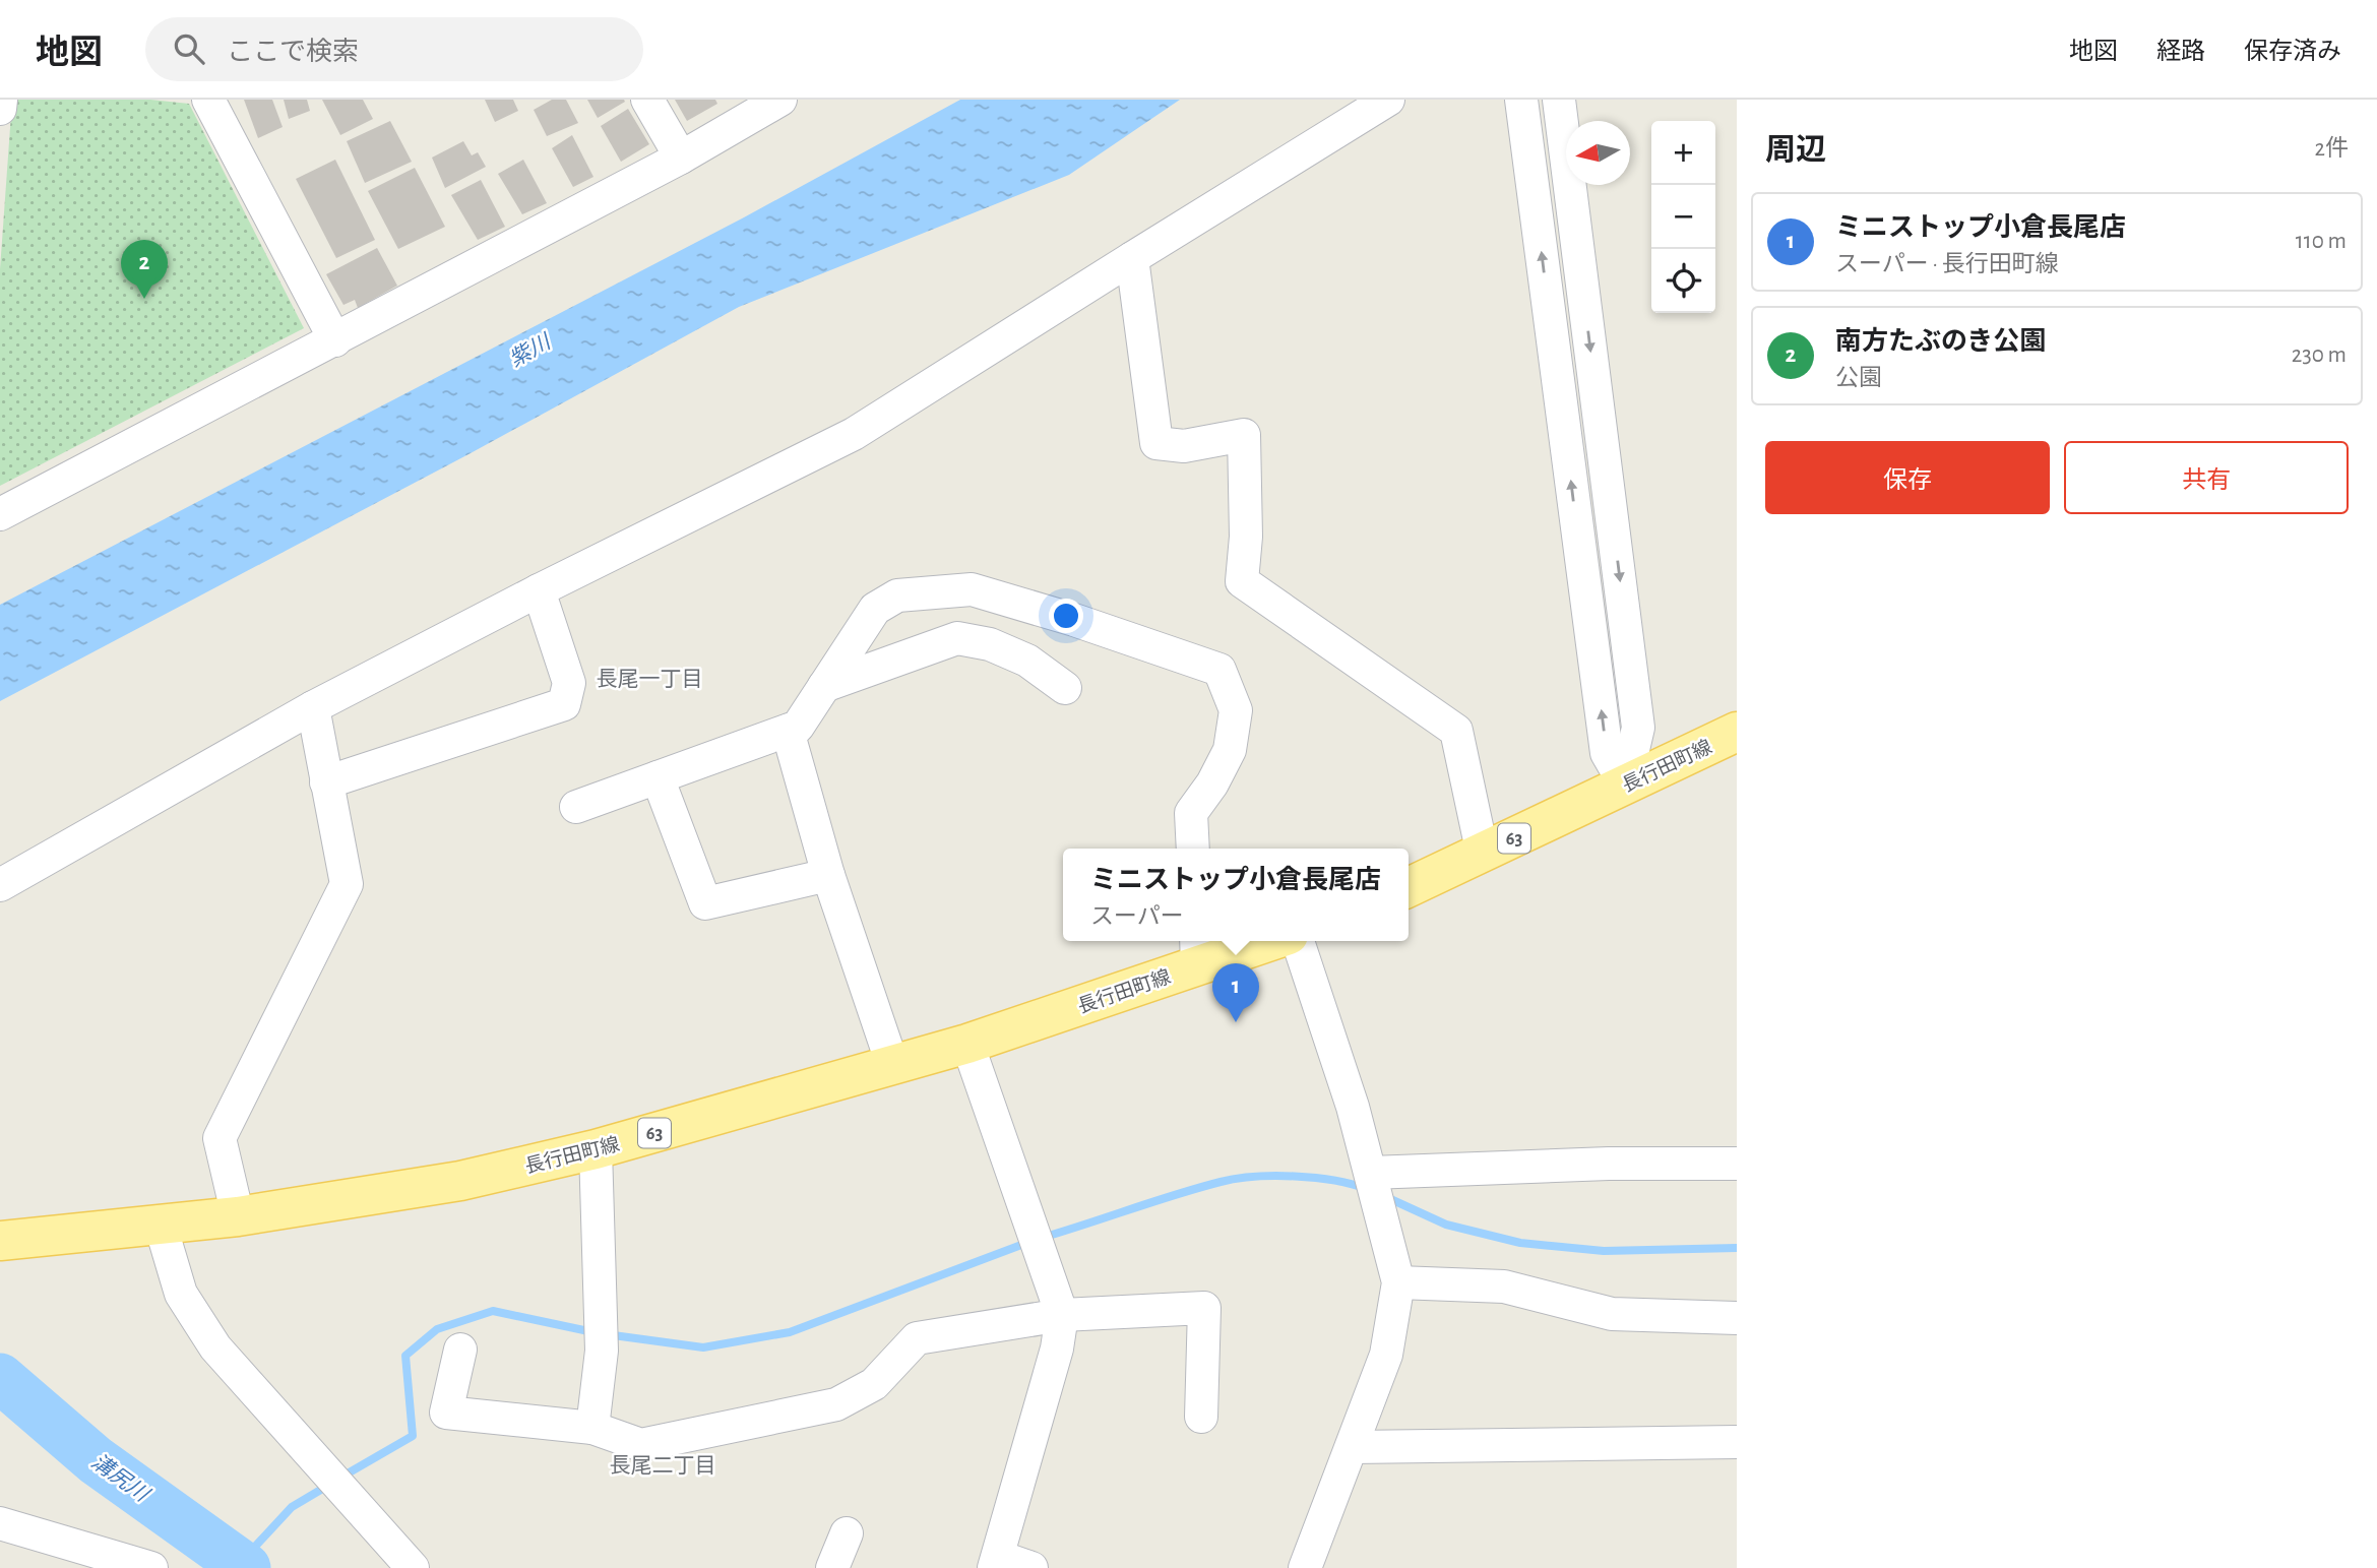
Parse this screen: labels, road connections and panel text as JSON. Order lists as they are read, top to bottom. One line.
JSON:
{"streets":{"main road":["長行田町線","63"]},"districts":["長尾一丁目","長尾二丁目"],"water":["紫川","溝尻川"],"north":"left","page":{"header":"地図","search":"ここで検索","nav":["地図","経路","保存済み"],"heading":["周辺","2件"],"map_buttons":["+","−"],"list":[{"mark":"1","name":"ミニストップ小倉長尾店","note":"スーパー · 長行田町線","value":"110 m"},{"mark":"2","name":"南方たぶのき公園","note":"公園","value":"230 m"}],"pins":["2","1"],"buttons":["保存","共有"],"popup":["ミニストップ小倉長尾店","スーパー"]}}
